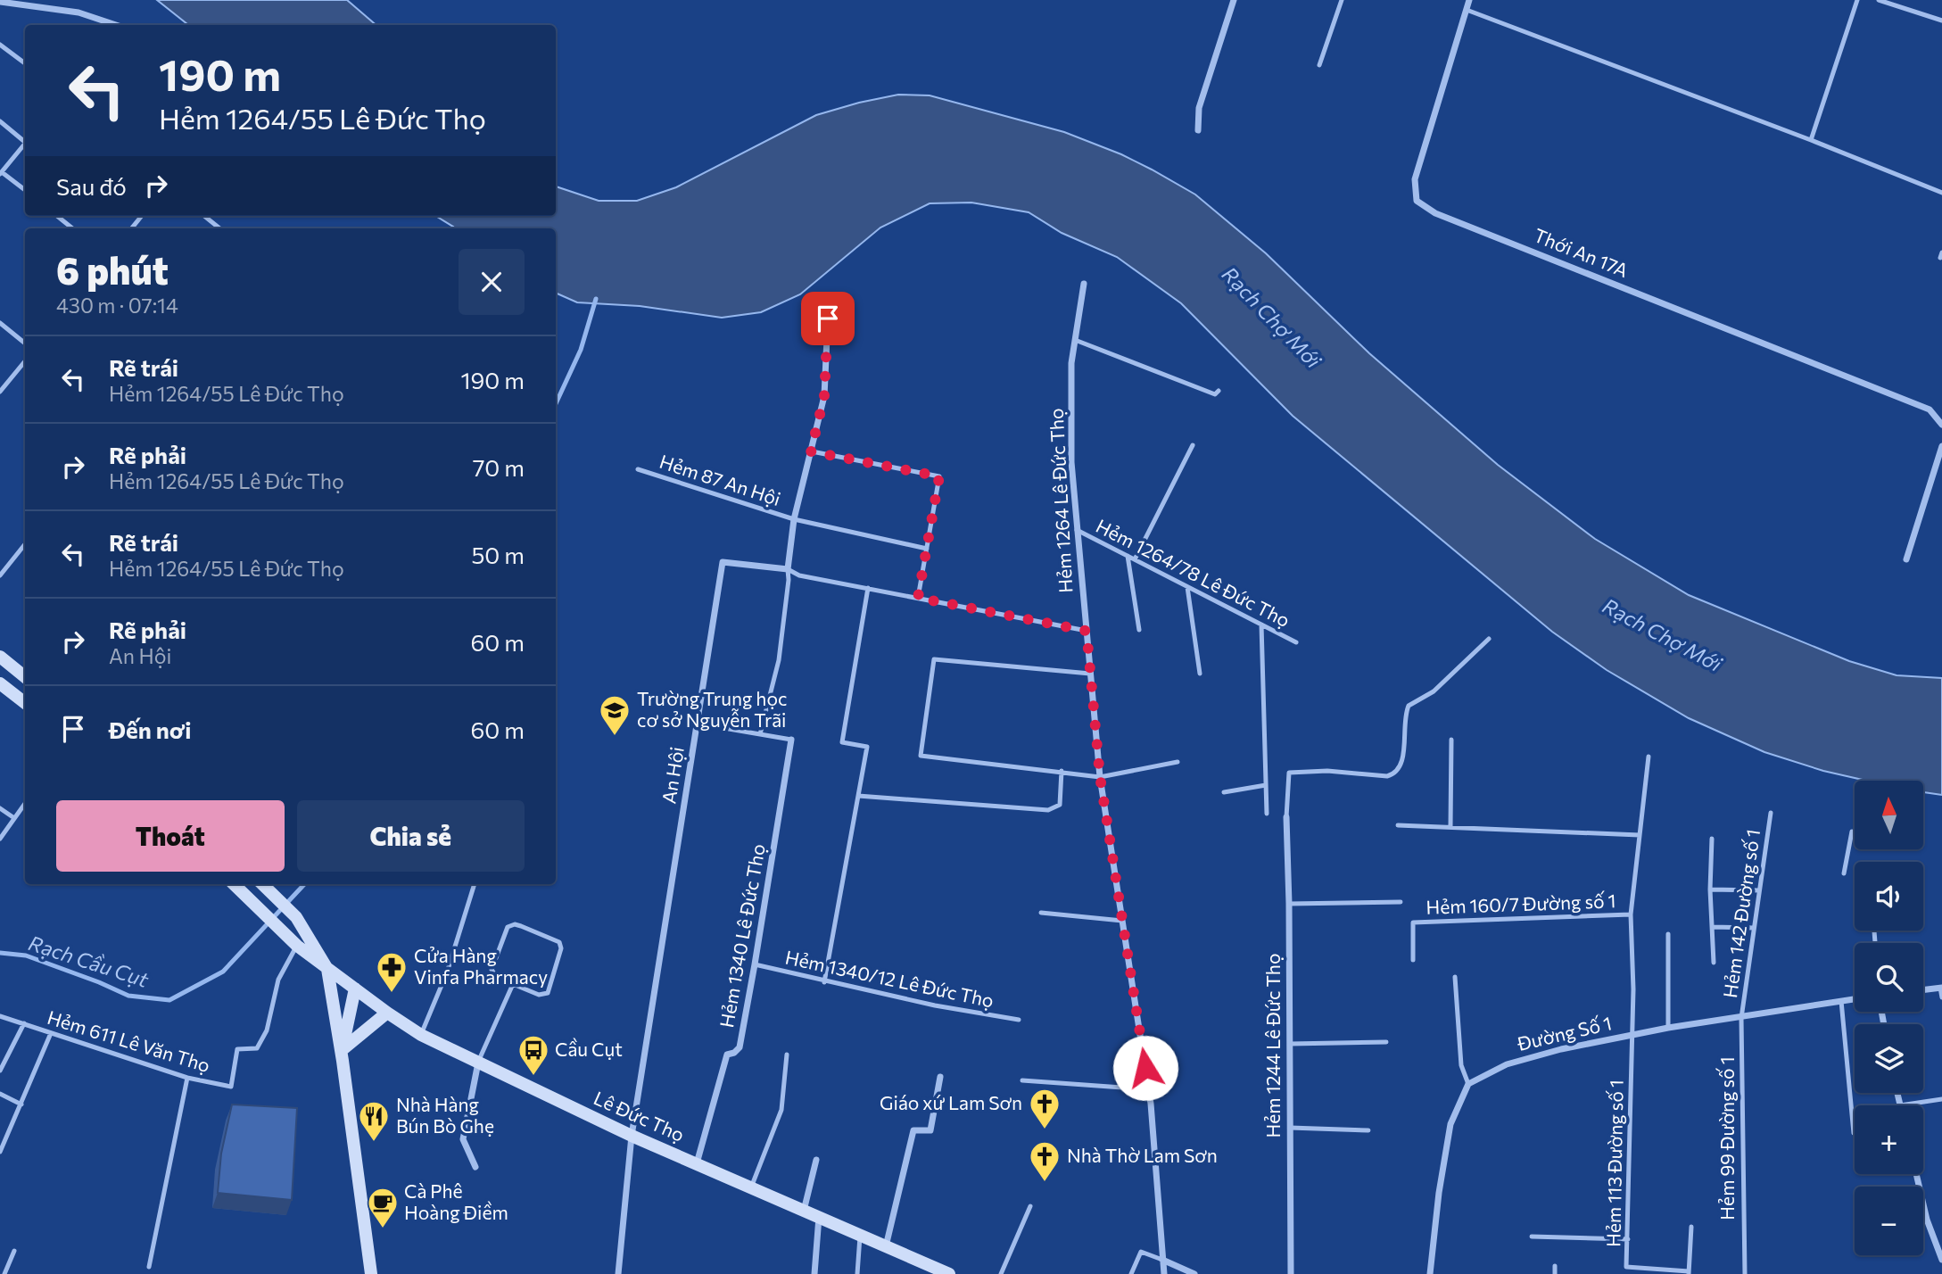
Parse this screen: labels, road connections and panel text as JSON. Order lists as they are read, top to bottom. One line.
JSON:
{"streets":{"main road":["Lê Đức Thọ"],"street":["Thới An 17A","Hẻm 1264 Lê Đức Thọ","An Hội","Hẻm 1340 Lê Đức Thọ","Đường Số 1","Hẻm 1244 Lê Đức Thọ"],"lane":["Hẻm 87 An Hội","Hẻm 1264/78 Lê Đức Thọ","Hẻm 160/7 Đường số 1","Hẻm 142 Đường số 1","Hẻm 1340/12 Lê Đức Thọ","Hẻm 611 Lê Văn Thọ","Hẻm 99 Đường số 1","Hẻm 113 Đường số 1"]},"crossings":[["Hẻm 1264 Lê Đức Thọ","Hẻm 1264/78 Lê Đức Thọ"],["An Hội","Lê Đức Thọ"],["Hẻm 160/7 Đường số 1","Hẻm 113 Đường số 1"],["Hẻm 142 Đường số 1","Đường Số 1"],["Hẻm 142 Đường số 1","Hẻm 99 Đường số 1"],["Hẻm 1340 Lê Đức Thọ","Hẻm 1340/12 Lê Đức Thọ"],["Hẻm 1340 Lê Đức Thọ","Lê Đức Thọ"],["Đường Số 1","Hẻm 99 Đường số 1"],["Đường Số 1","Hẻm 113 Đường số 1"],["Hẻm 611 Lê Văn Thọ","Lê Đức Thọ"]],"water":["Rạch Chợ Mới","Rạch Cầu Cụt"],"places":{"school or university":["Trường Trung học cơ sở Nguyễn Trãi"],"pharmacy":["Cửa Hàng Vinfa Pharmacy"],"bus stop":["Cầu Cụt"],"church":["Giáo xứ Lam Sơn","Nhà Thờ Lam Sơn"],"restaurant":["Nhà Hàng Bún Bò Ghẹ"],"cafe":["Cà Phê Hoàng Điềm"]},"north":"top","page":{"turn":["190 m","Hẻm 1264/55 Lê Đức Thọ"],"then":"Sau đó","heading":["6 phút","430 m · 07:14"],"list":[{"name":"Rẽ trái","note":"Hẻm 1264/55 Lê Đức Thọ","value":"190 m"},{"name":"Rẽ phải","note":"Hẻm 1264/55 Lê Đức Thọ","value":"70 m"},{"name":"Rẽ trái","note":"Hẻm 1264/55 Lê Đức Thọ","value":"50 m"},{"name":"Rẽ phải","note":"An Hội","value":"60 m"},{"name":"Đến nơi","value":"60 m"}],"map_buttons":["+","−"],"buttons":["Thoát","Chia sẻ"]}}
